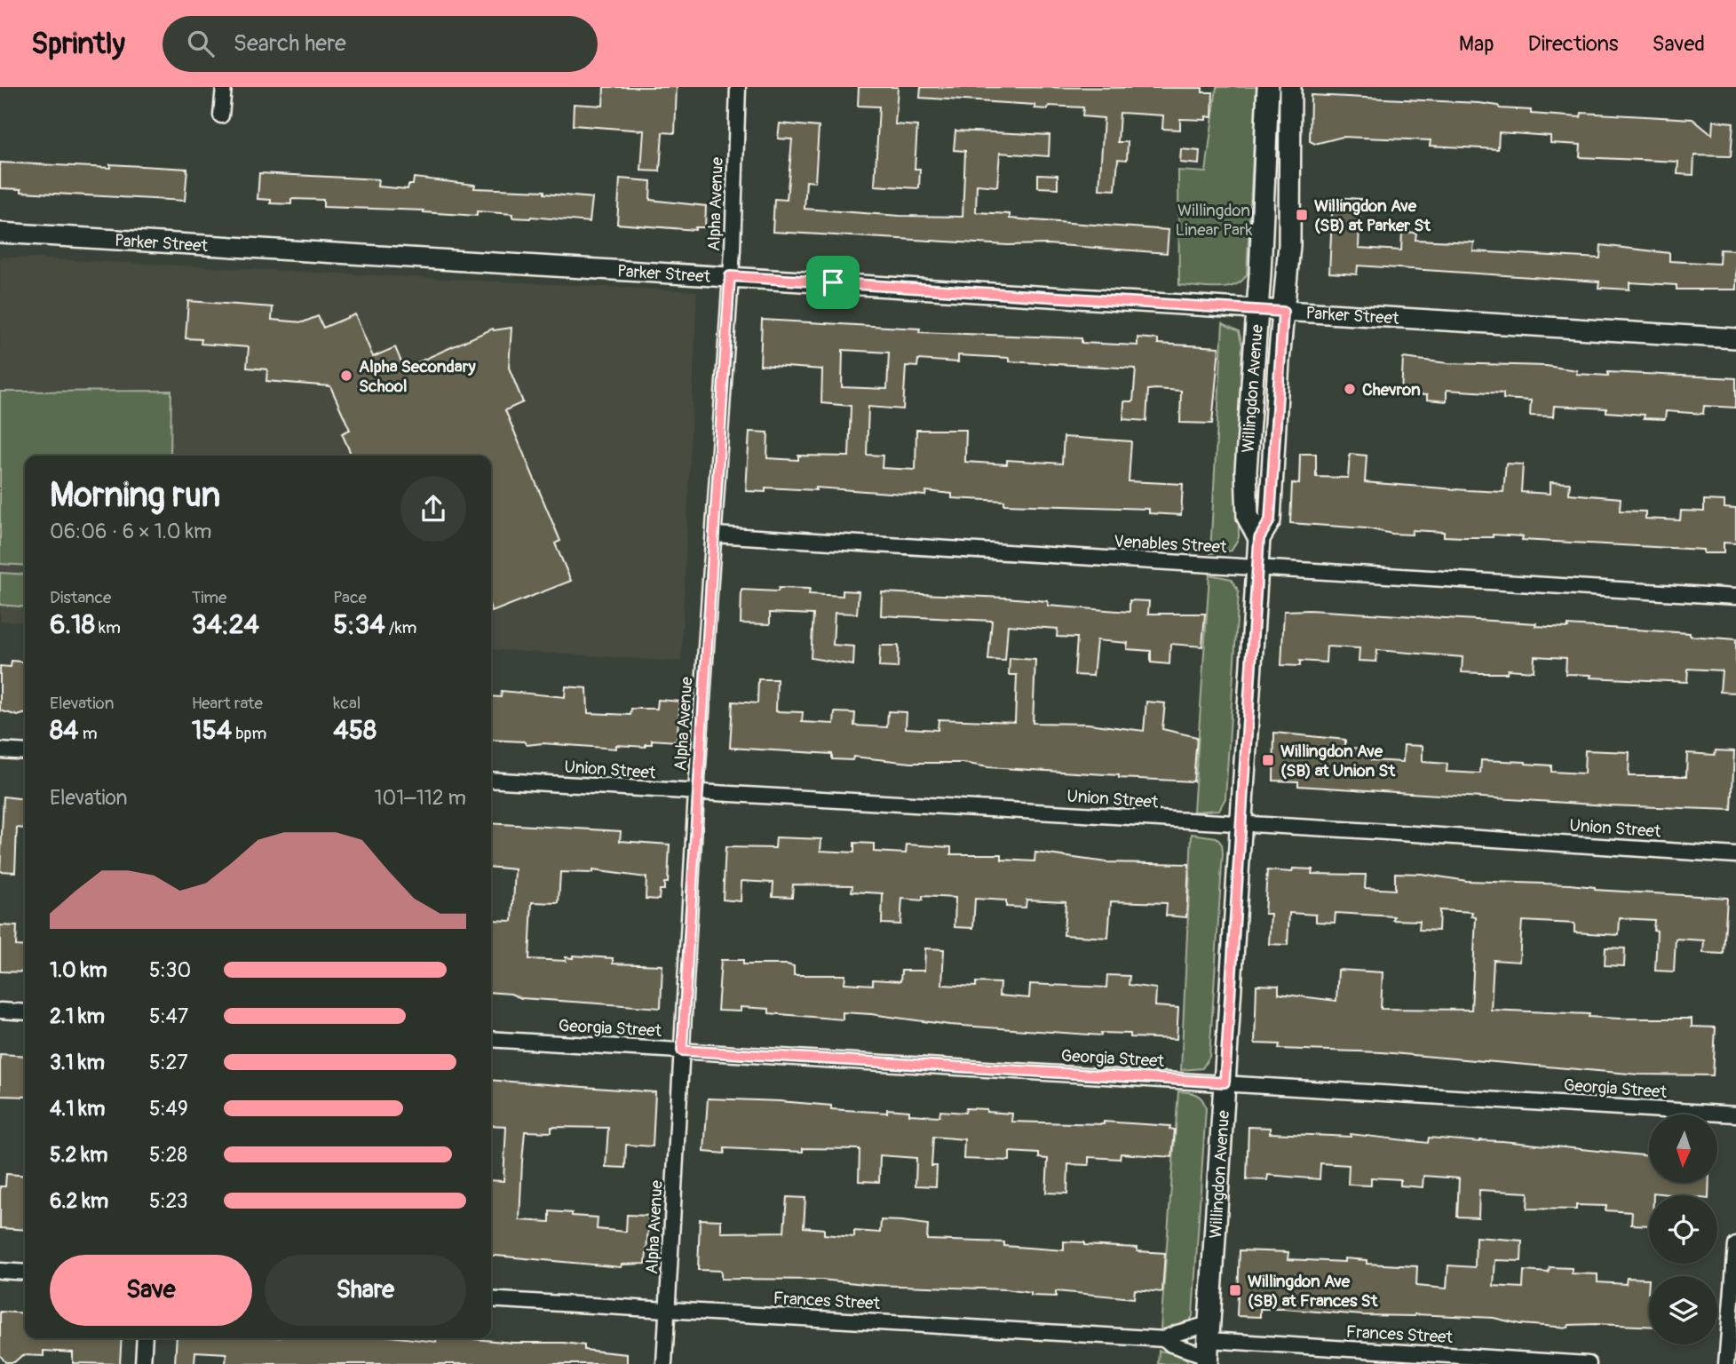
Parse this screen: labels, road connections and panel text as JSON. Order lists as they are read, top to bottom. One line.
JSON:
{"streets":{"main road":["Willingdon Avenue"],"street":["Alpha Avenue","Parker Street","Venables Street","Union Street","Georgia Street","Frances Street"]},"crossings":[["Alpha Avenue","Parker Street"],["Alpha Avenue","Venables Street"],["Alpha Avenue","Union Street"],["Alpha Avenue","Georgia Street"],["Alpha Avenue","Frances Street"],["Parker Street","Willingdon Avenue"],["Willingdon Avenue","Venables Street"],["Willingdon Avenue","Union Street"],["Willingdon Avenue","Georgia Street"],["Willingdon Avenue","Frances Street"]],"parks":["Willingdon Linear Park"],"places":{"transit":["Willingdon Ave (SB) at Parker St","Willingdon Ave (SB) at Union St","Willingdon Ave (SB) at Frances St"],"other":["Alpha Secondary School","Chevron"]},"north":"bottom","page":{"header":"Sprintly","search":"Search here","nav":["Map","Directions","Saved"],"heading":["Morning run","06:06 · 6 × 1.0 km"],"stats":[["Distance","6.18 km"],["Time","34:24"],["Pace","5:34 /km"],["Elevation","84 m"],["Heart rate","154 bpm"],["kcal","458"]],"chart":["Elevation","101–112 m"],"list":[{"name":"1.0 km","note":"5:30"},{"name":"2.1 km","note":"5:47"},{"name":"3.1 km","note":"5:27"},{"name":"4.1 km","note":"5:49"},{"name":"5.2 km","note":"5:28"},{"name":"6.2 km","note":"5:23"}],"buttons":["Save","Share"]}}
